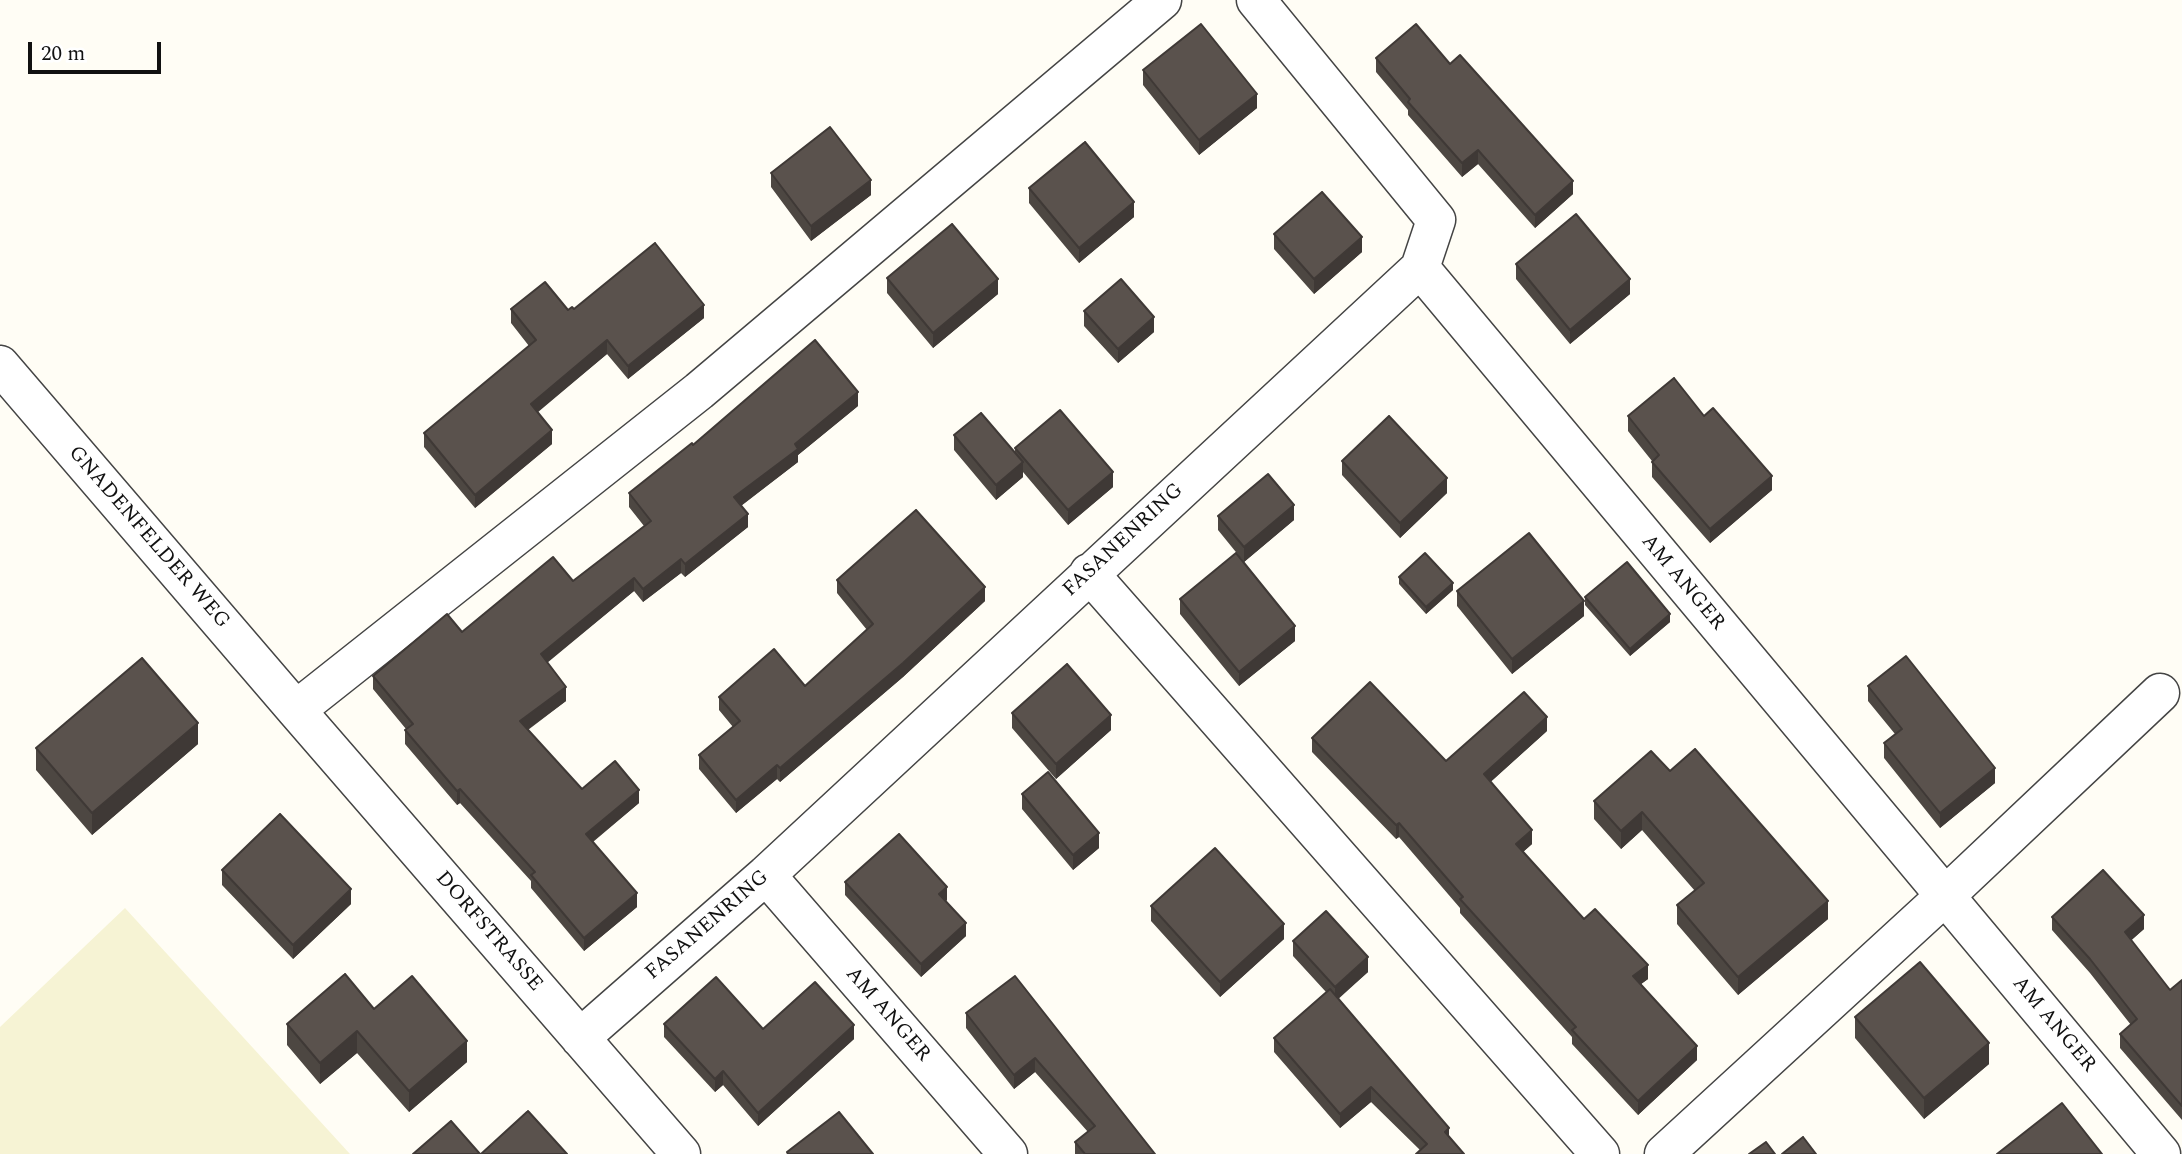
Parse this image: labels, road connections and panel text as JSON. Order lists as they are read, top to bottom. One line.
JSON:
{"streets":{"street":["GNADENFELDER WEG","FASANENRING","AM ANGER","DORFSTRASSE"]},"crossings":[["GNADENFELDER WEG","DORFSTRASSE"],["FASANENRING","AM ANGER"],["FASANENRING","DORFSTRASSE"]],"scale_bar":"20 m"}
